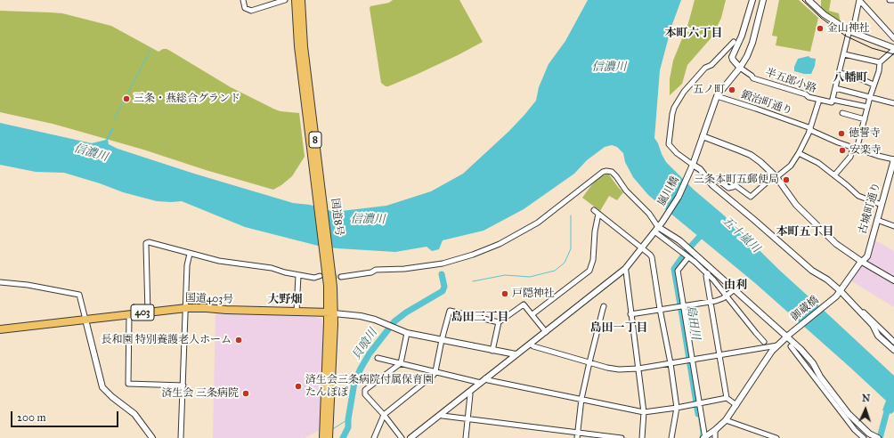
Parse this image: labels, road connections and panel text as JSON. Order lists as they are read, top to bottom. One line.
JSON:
{"streets":{"highway":["8","国道8号","国道403号","403"],"street":["半五郎小路","鍛治町通り","嵐川橋","古城町通り","御蔵橋"]},"crossings":[["半五郎小路","嵐川橋"],["鍛治町通り","嵐川橋"],["鍛治町通り","古城町通り"],["古城町通り","御蔵橋"],["国道8号","国道403号"]],"districts":["本町六丁目","八幡町","本町五丁目","由利","大野畑","島田三丁目","島田一丁目"],"water":["信濃川","五十嵐川","島田川","貝喰川"],"places":["金山神社","五ノ町","三条・燕総合グランド","徳誓寺","安楽寺","三条本町五郵便局","戸隠神社","長和園 特別養護老人ホーム","済生会三条病院付属保育園 たんぽぽ","済生会 三条病院"],"scale_bar":"200 m","north":"top"}
